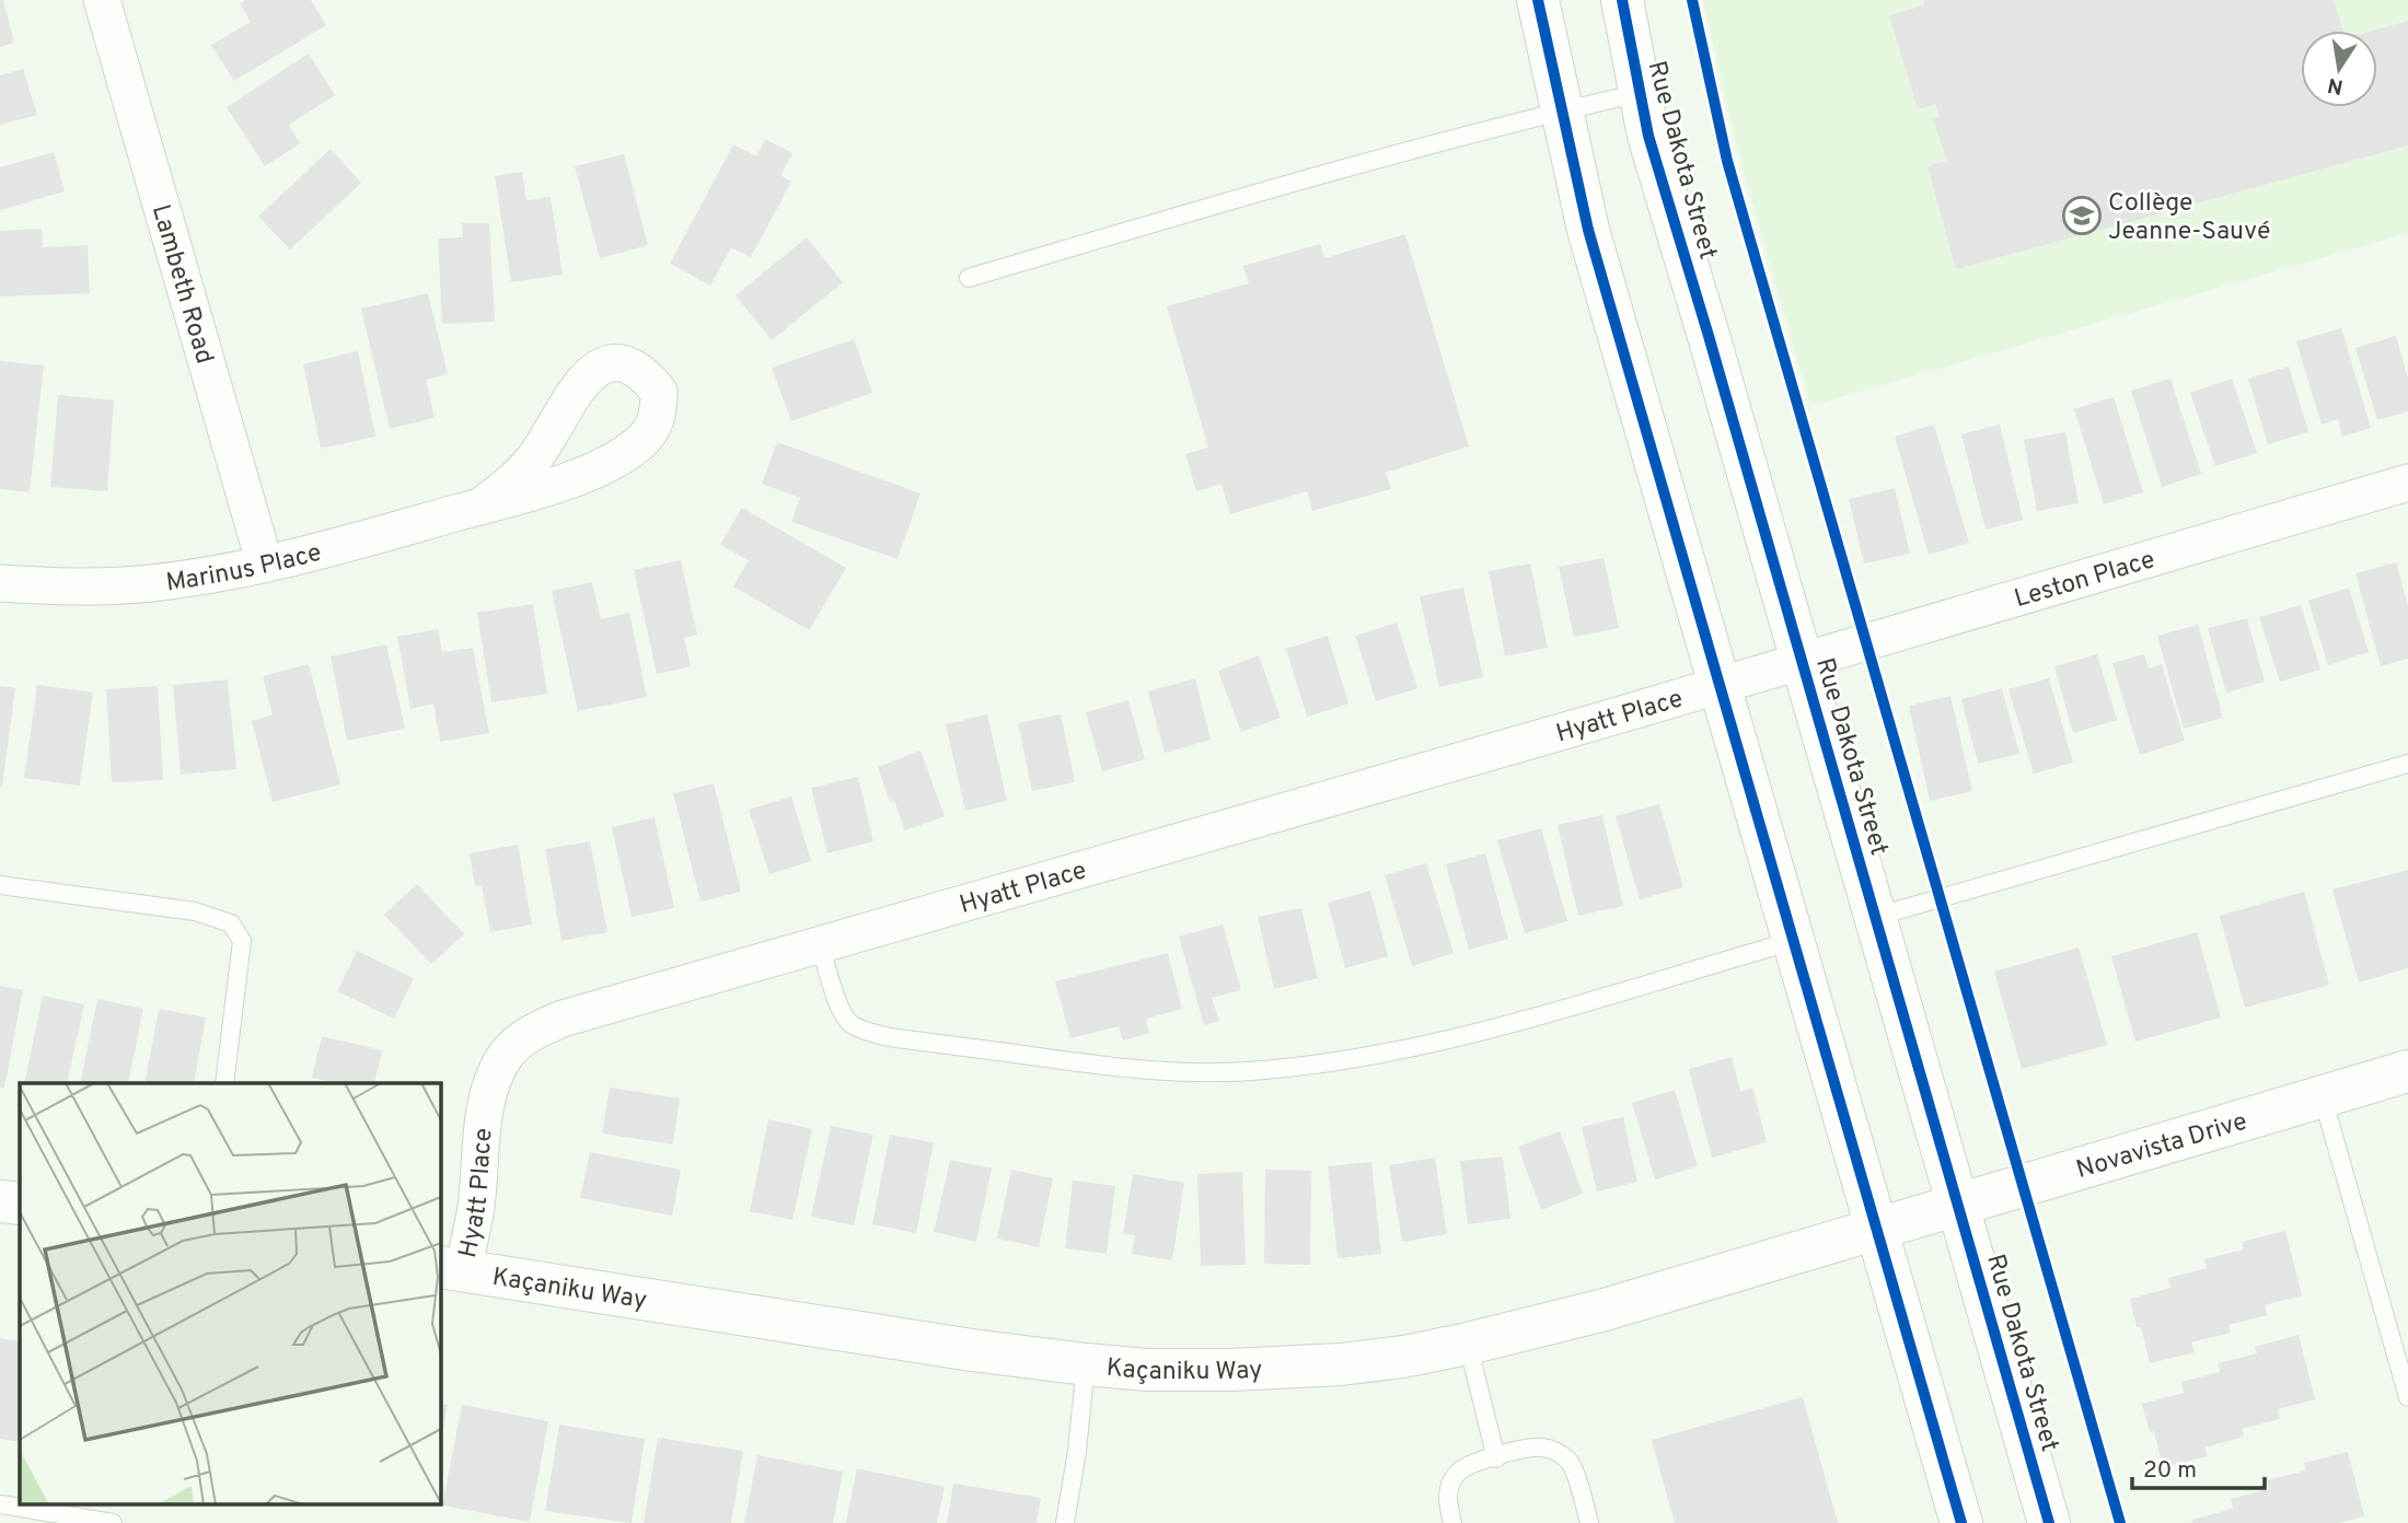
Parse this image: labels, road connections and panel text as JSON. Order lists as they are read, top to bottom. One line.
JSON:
{"streets":{"main road":["Rue Dakota Street","Novavista Drive","Kaçaniku Way"],"street":["Lambeth Road","Marinus Place","Leston Place","Hyatt Place"]},"crossings":[["Rue Dakota Street","Leston Place"],["Rue Dakota Street","Novavista Drive"],["Lambeth Road","Marinus Place"],["Leston Place","Hyatt Place"],["Hyatt Place","Kaçaniku Way"],["Novavista Drive","Kaçaniku Way"]],"places":{"school or university":["Collège Jeanne-Sauvé"]},"scale_bar":"20 m","north":"bottom"}
